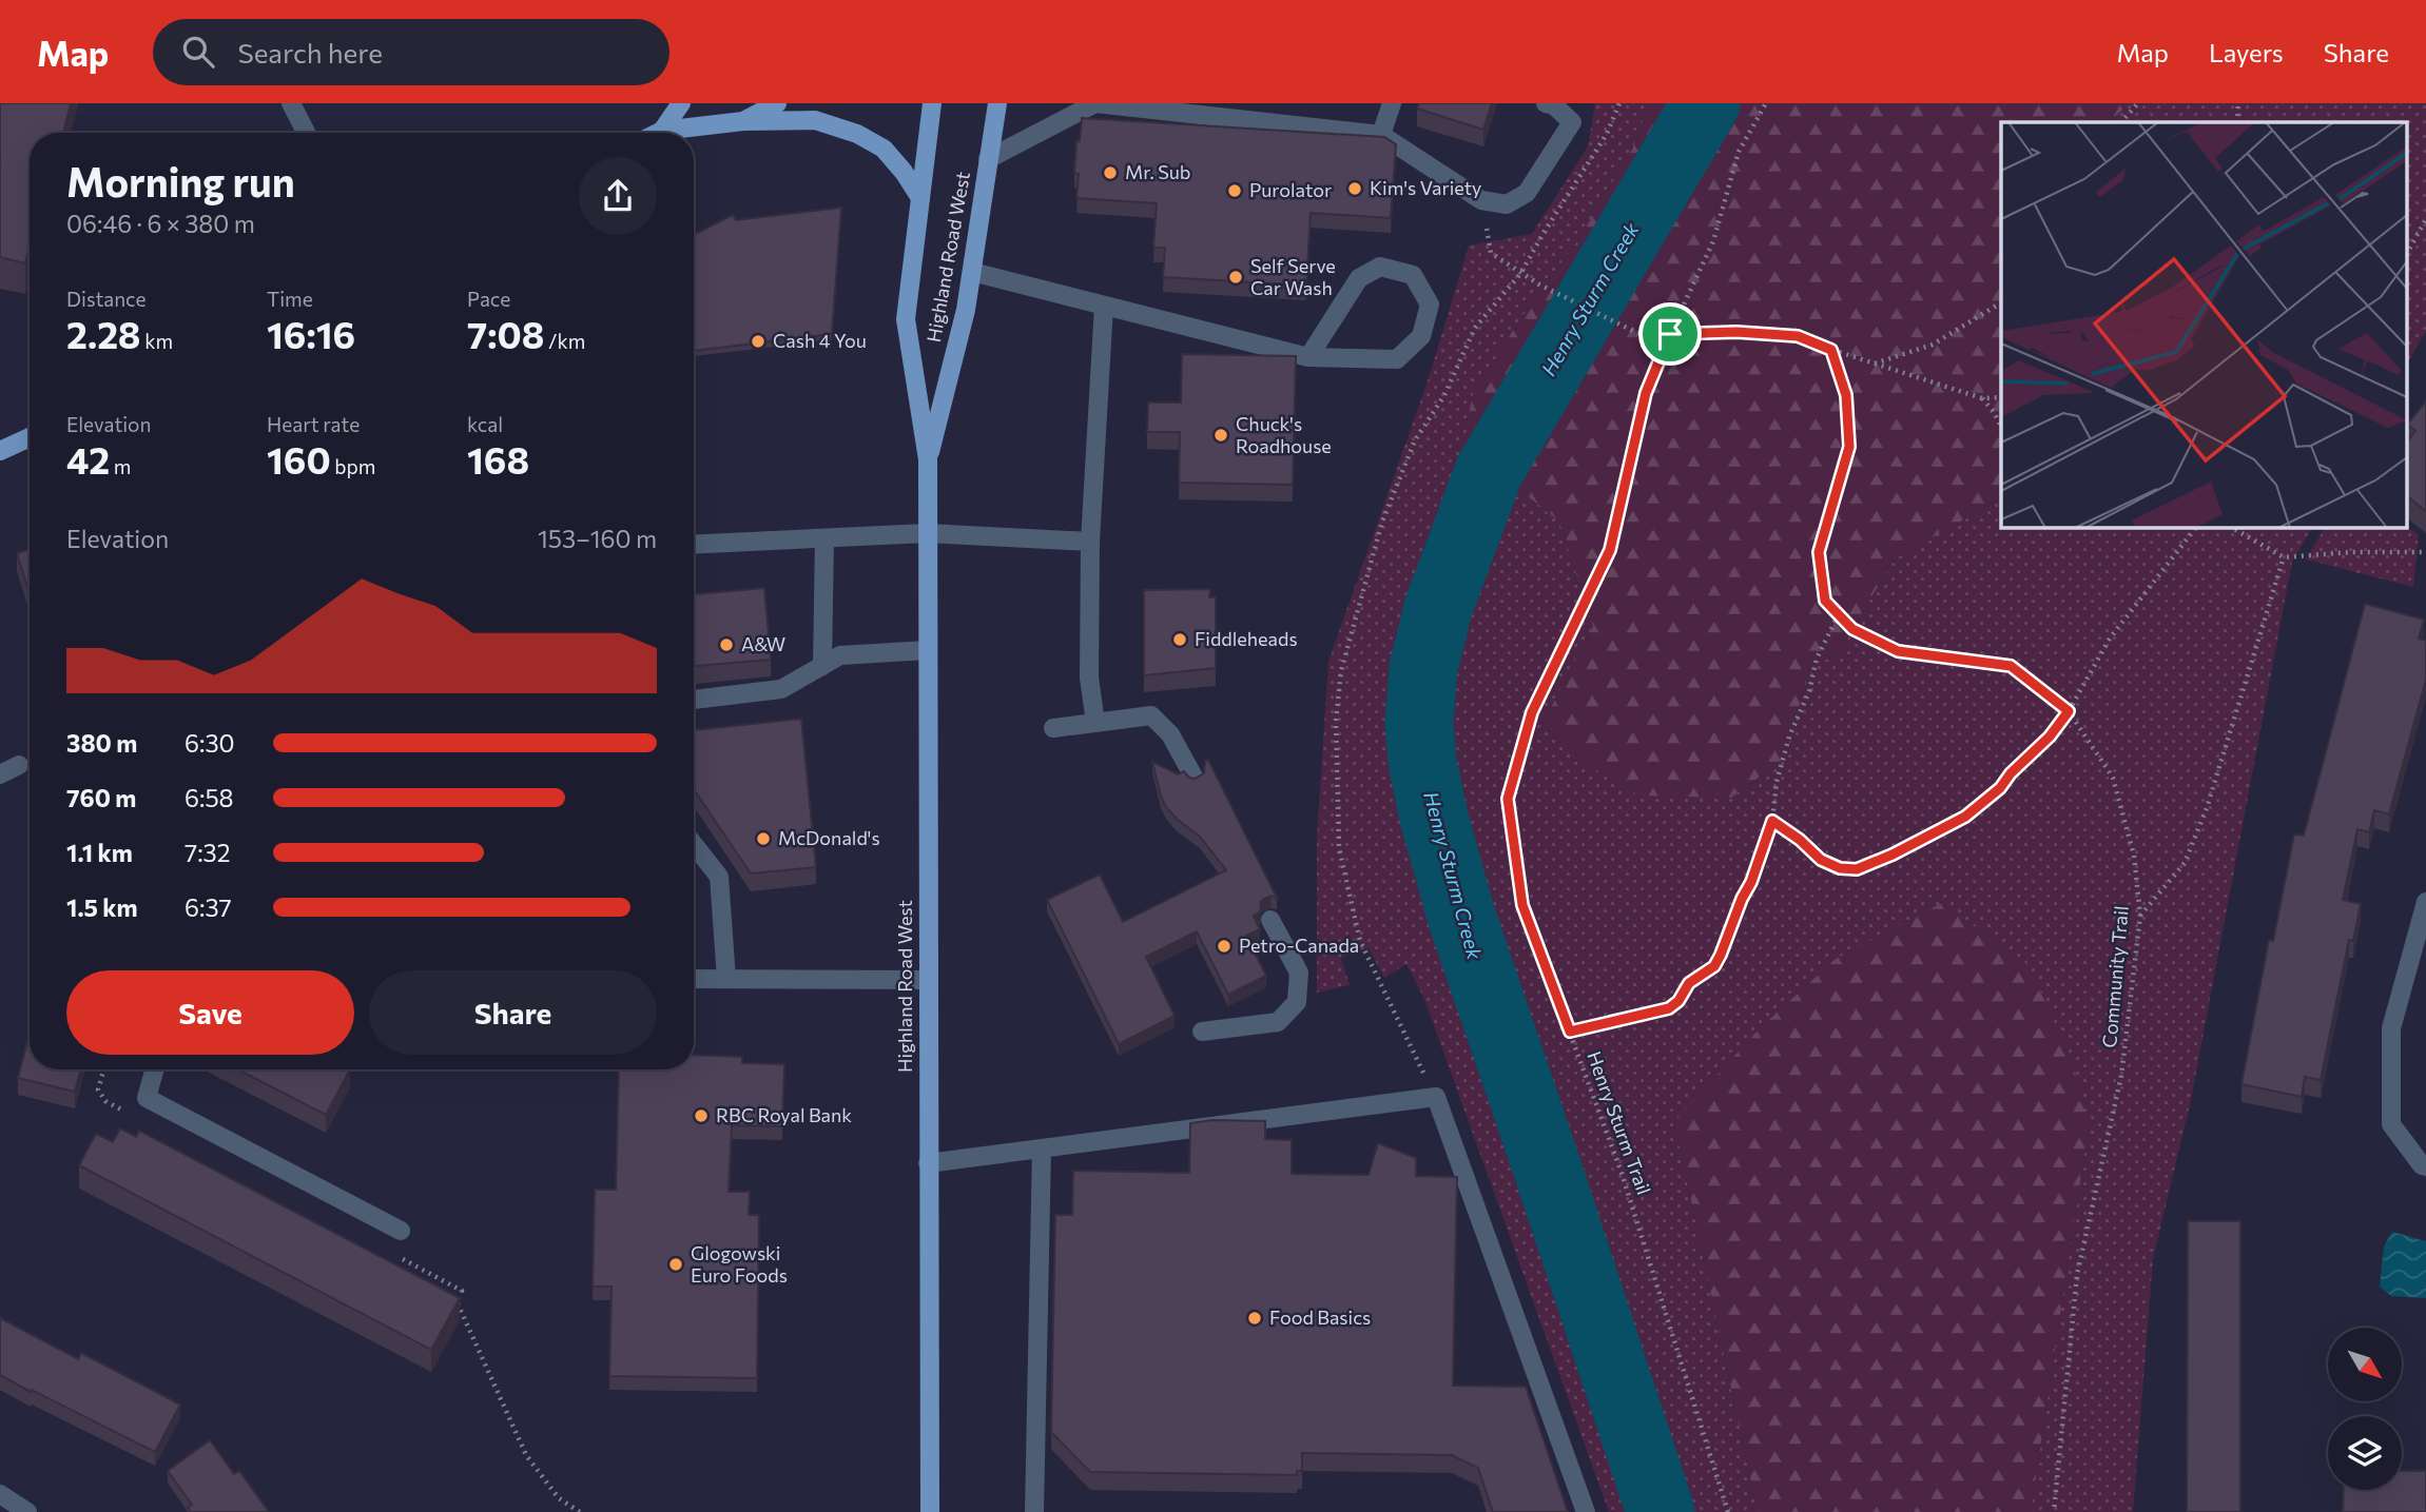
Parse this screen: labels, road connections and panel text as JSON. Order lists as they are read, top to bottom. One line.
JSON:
{"streets":{"main road":["Highland Road West"],"path":["Community Trail","Henry Sturm Trail"]},"water":["Henry Sturm Creek"],"places":["Mr. Sub","Kim's Variety","Purolator","Self Serve Car Wash","Cash 4 You","Chuck's Roadhouse","Fiddleheads","A&W","McDonald's","Petro-Canada","RBC Royal Bank","Glogowski Euro Foods","Food Basics"],"north":"bottom right","page":{"header":"Map","search":"Search here","nav":["Map","Layers","Share"],"heading":["Morning run","06:46 · 6 × 380 m"],"stats":[["Distance","2.28 km"],["Time","16:16"],["Pace","7:08 /km"],["Elevation","42 m"],["Heart rate","160 bpm"],["kcal","168"]],"chart":["Elevation","153–160 m"],"list":[{"name":"380 m","note":"6:30"},{"name":"760 m","note":"6:58"},{"name":"1.1 km","note":"7:32"},{"name":"1.5 km","note":"6:37"}],"buttons":["Save","Share"]}}
